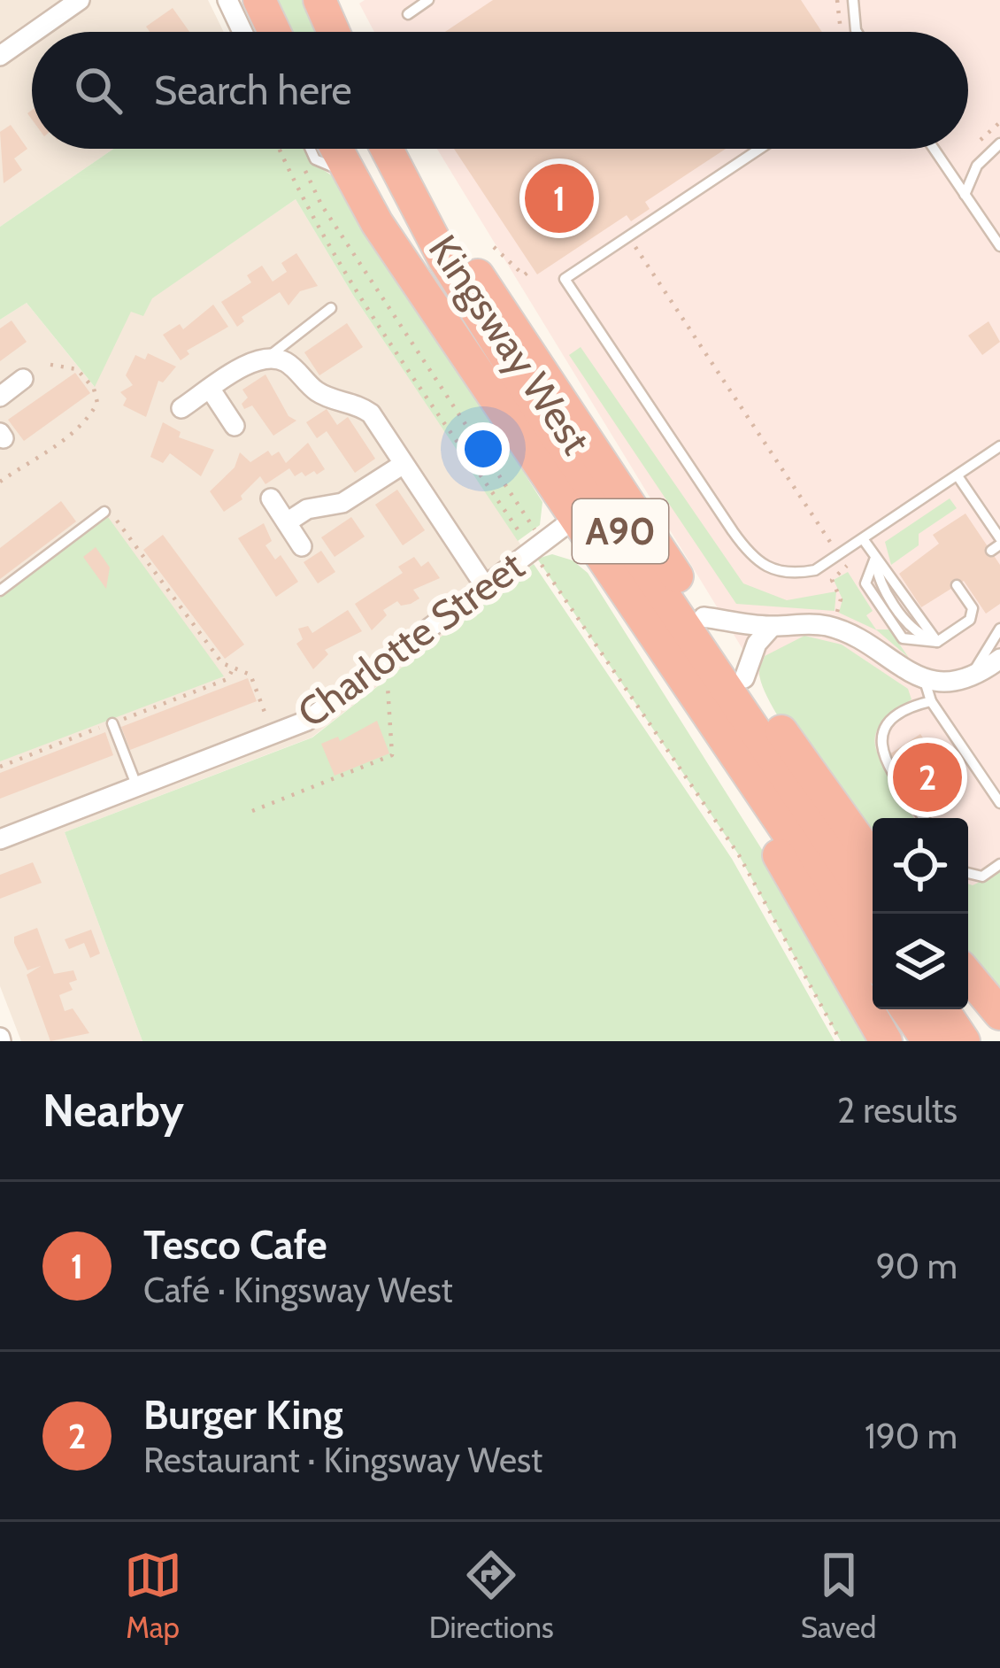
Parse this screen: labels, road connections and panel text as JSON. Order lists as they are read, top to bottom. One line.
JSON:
{"streets":{"highway":["Kingsway West","A90"],"street":["Charlotte Street"]},"crossings":[["Kingsway West","A90"],["Kingsway West","Charlotte Street"],["A90","Charlotte Street"]],"page":{"search":"Search here","pins":["1","2"],"heading":["Nearby","2 results"],"list":[{"mark":"1","name":"Tesco Cafe","note":"Café · Kingsway West","value":"90 m"},{"mark":"2","name":"Burger King","note":"Restaurant · Kingsway West","value":"190 m"}],"nav":["Map","Directions","Saved"]}}
